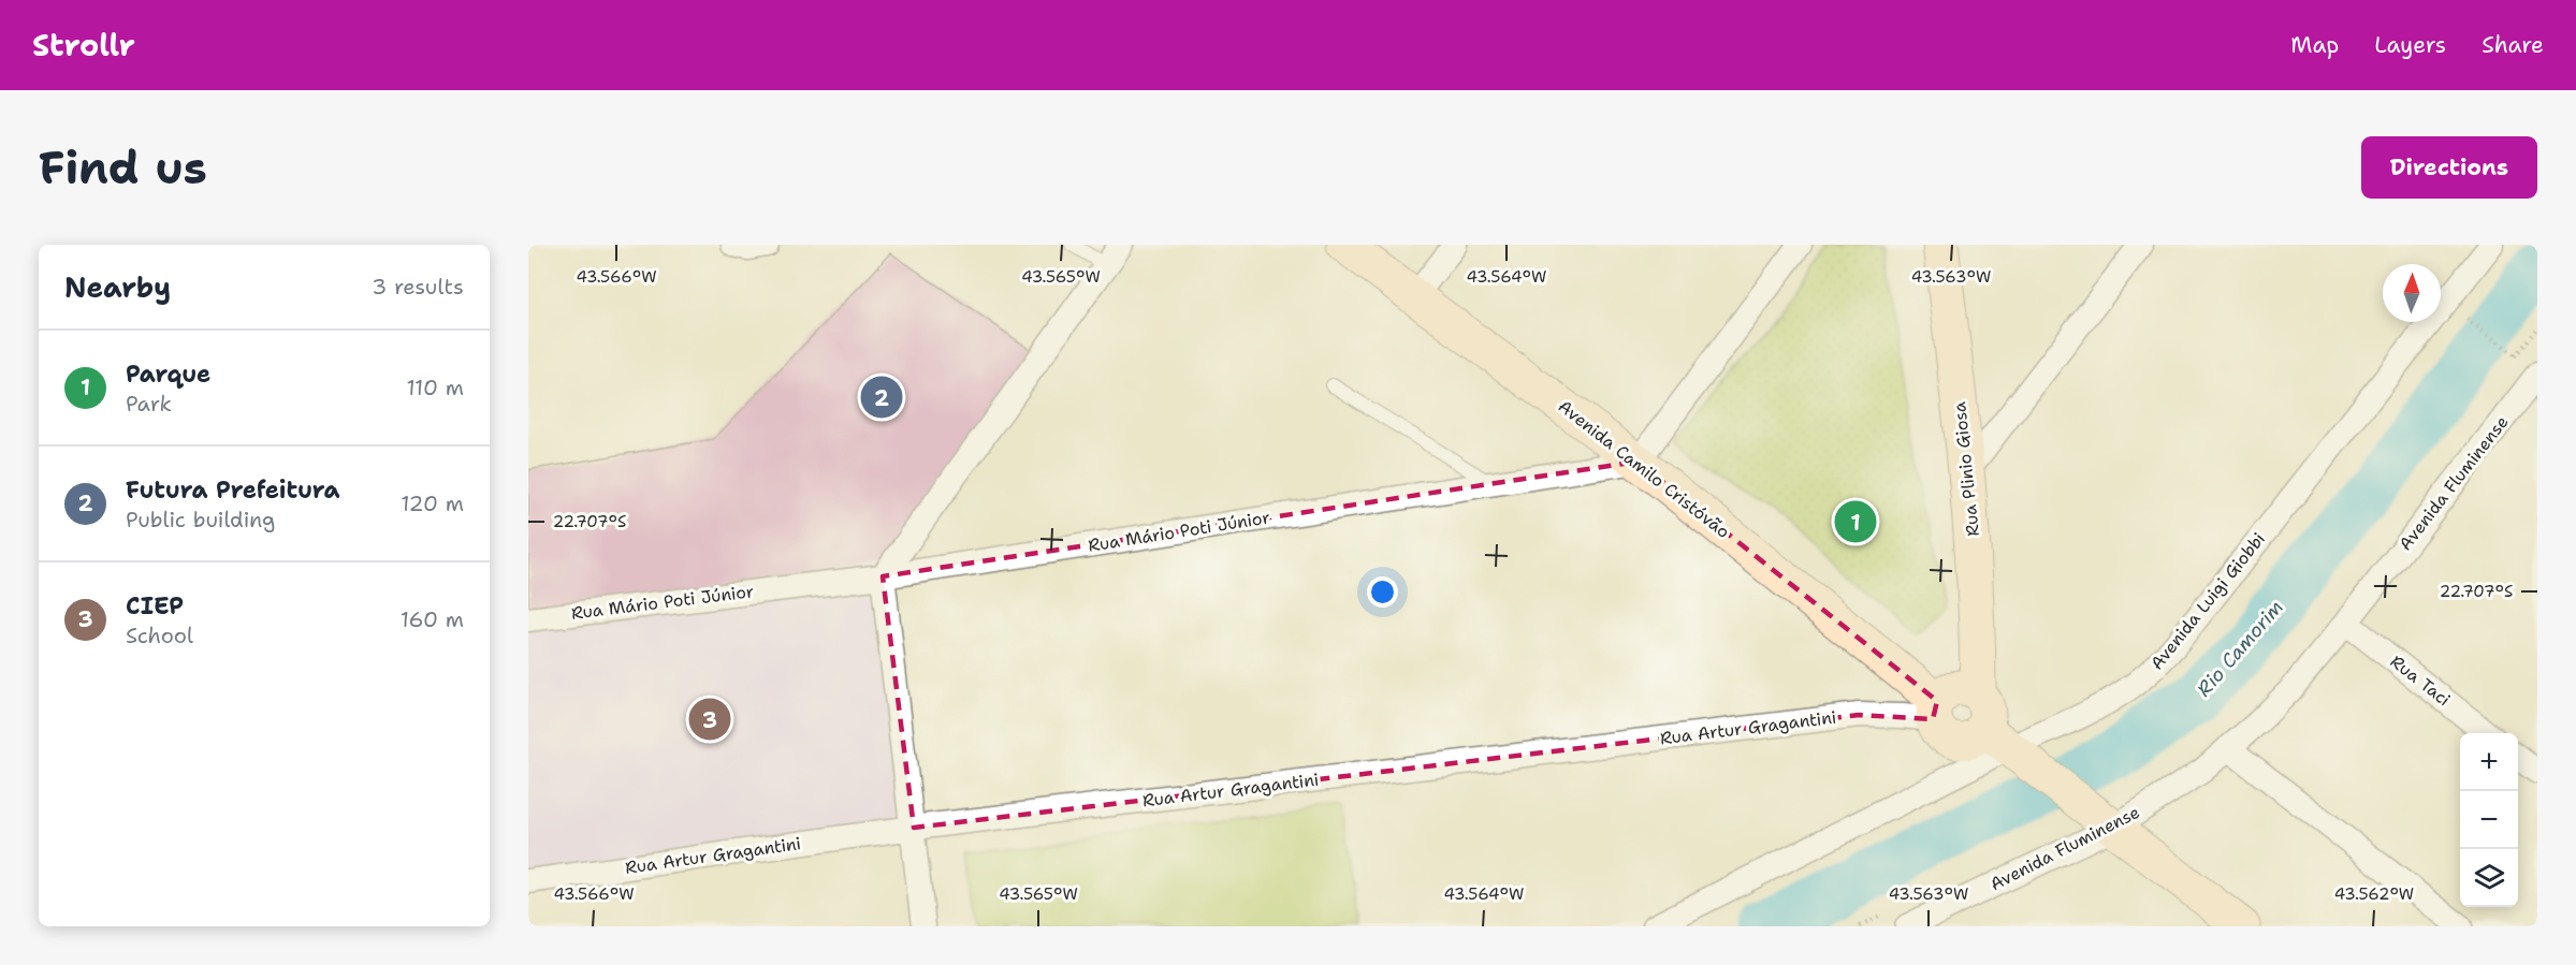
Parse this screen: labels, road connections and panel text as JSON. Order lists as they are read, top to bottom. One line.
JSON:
{"streets":{"street":["Avenida Camilo Cristóvão","Rua Plinio Giosa","Avenida Fluminense","Rua Mário Poti Júnior","Avenida Luigi Giobbi","Rua Taci","Rua Artur Gragantini"]},"crossings":[["Avenida Camilo Cristóvão","Rua Plinio Giosa"],["Avenida Camilo Cristóvão","Rua Mário Poti Júnior"],["Avenida Camilo Cristóvão","Avenida Luigi Giobbi"],["Avenida Camilo Cristóvão","Rua Artur Gragantini"],["Rua Plinio Giosa","Avenida Luigi Giobbi"],["Avenida Fluminense","Rua Taci"]],"water":["Rio Camorim"],"north":"top","page":{"header":"Strollr","nav":["Map","Layers","Share"],"buttons":"Directions","title":"Find us","heading":["Nearby","3 results"],"list":[{"mark":"1","name":"Parque","note":"Park","value":"110 m"},{"mark":"2","name":"Futura Prefeitura","note":"Public building","value":"120 m"},{"mark":"3","name":"CIEP","note":"School","value":"160 m"}],"pins":["2","1","3"],"map_buttons":["+","−"]},"coordinates":["43.566°W","43.565°W","43.564°W","43.563°W","22.707°S","43.562°W"]}
